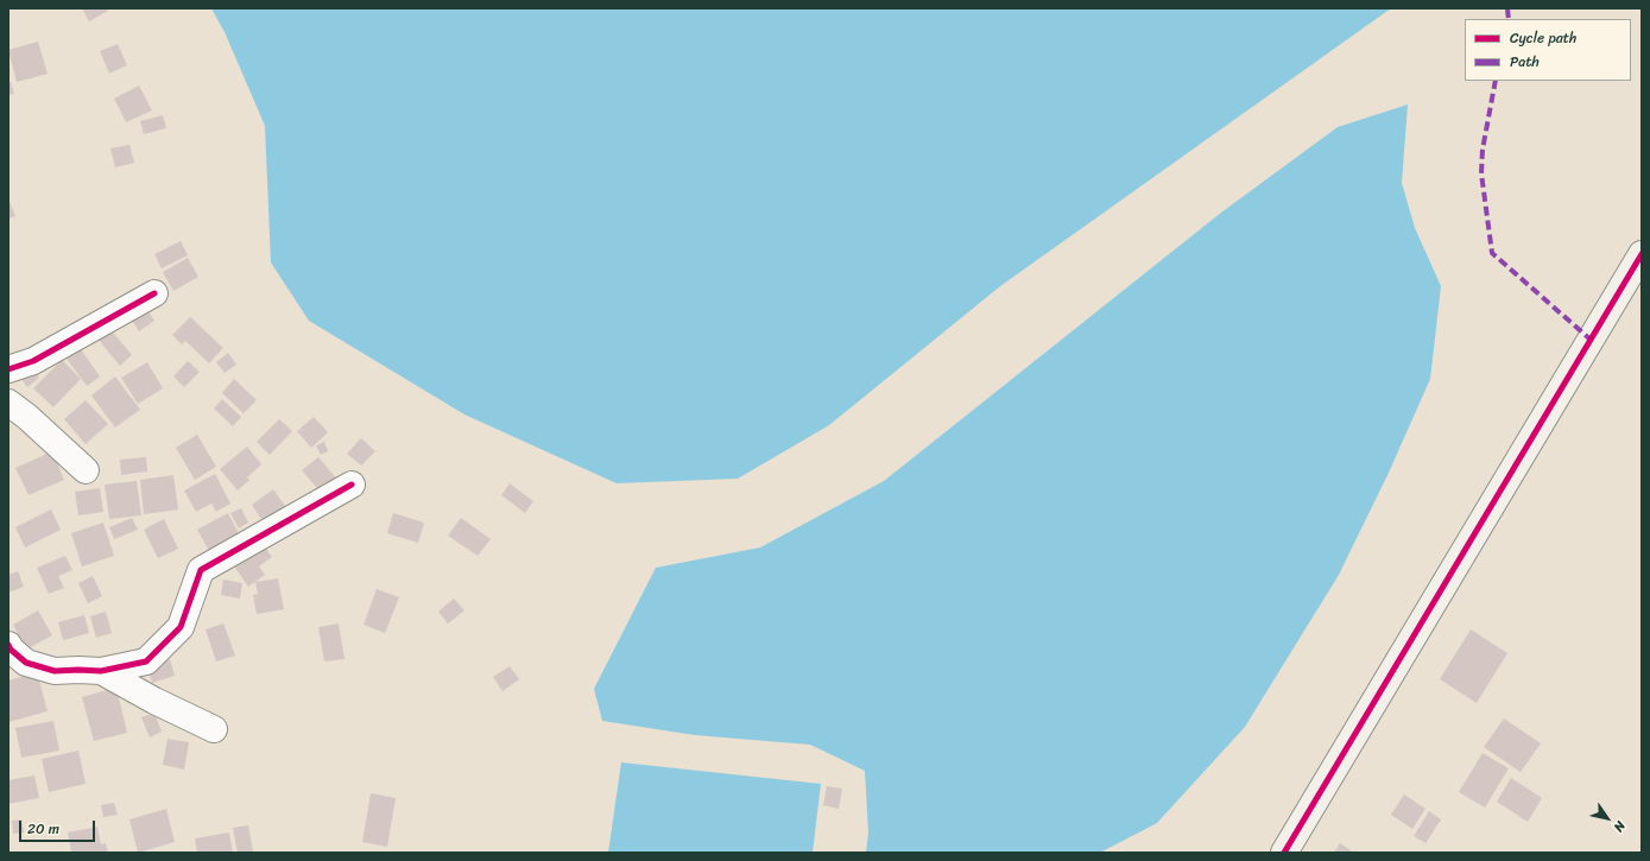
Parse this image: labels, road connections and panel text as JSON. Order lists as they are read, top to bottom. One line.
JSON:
{"legend":["Cycle path","Path"],"scale_bar":"20 m","north":"bottom right"}
